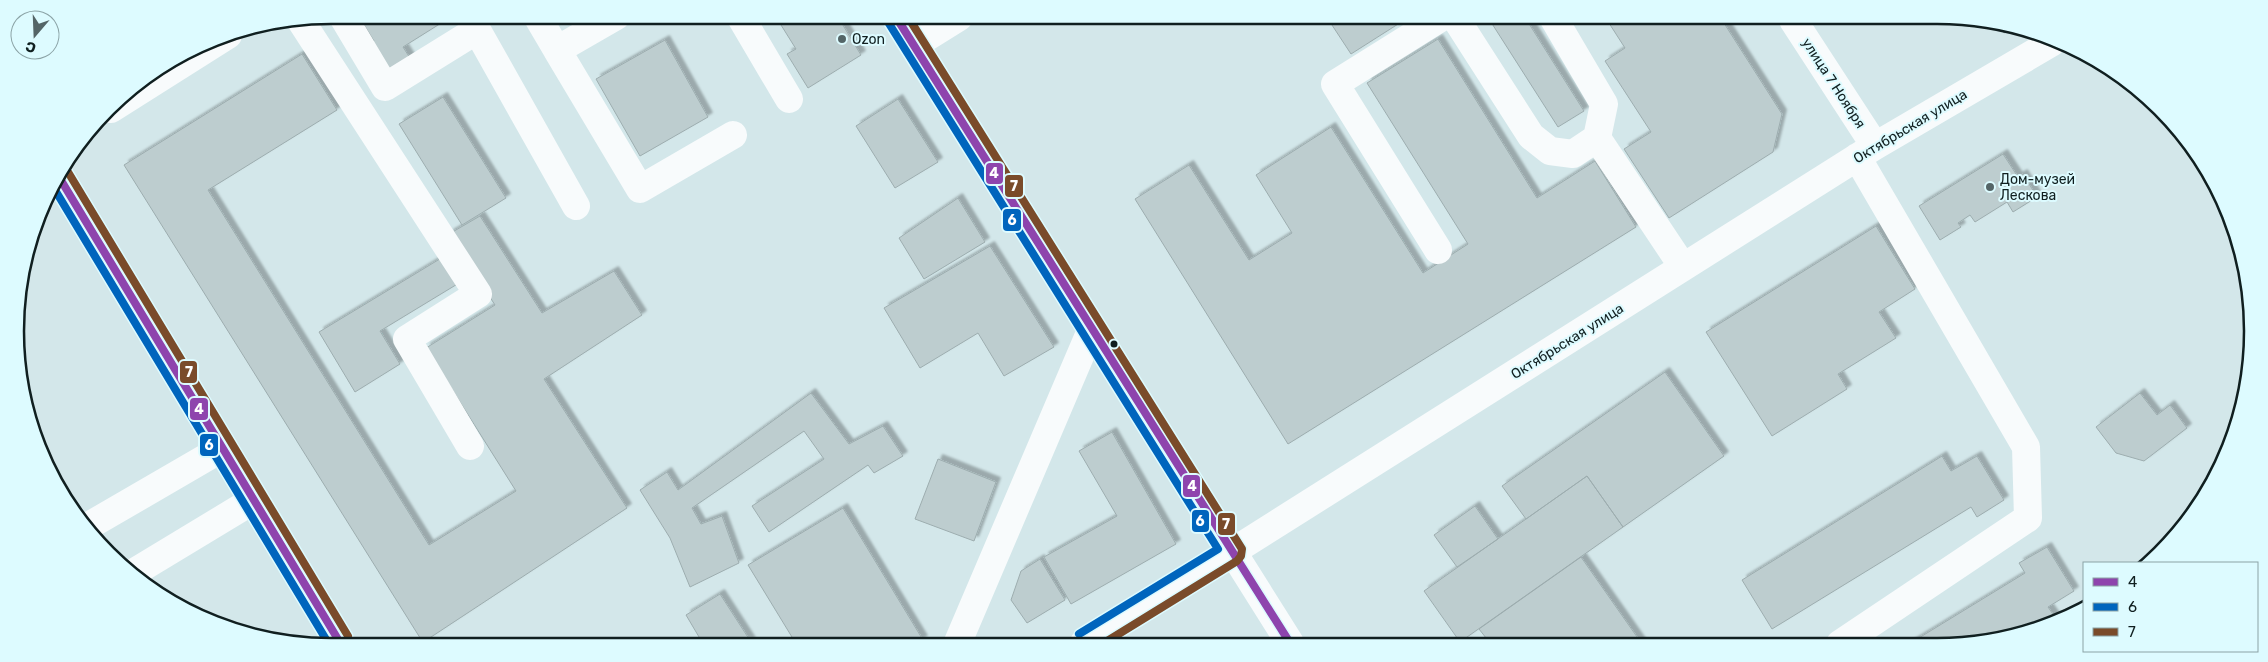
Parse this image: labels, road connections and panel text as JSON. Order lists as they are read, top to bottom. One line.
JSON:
{"streets":{"main road":["улица 7 Ноября","Октябрьская улица"]},"crossings":[["улица 7 Ноября","Октябрьская улица"]],"places":["Ozon","Дом-музей Лескова"],"lines":["transit line 4","transit line 6","transit line 7"],"legend":["4","6","7"],"north":"bottom"}
